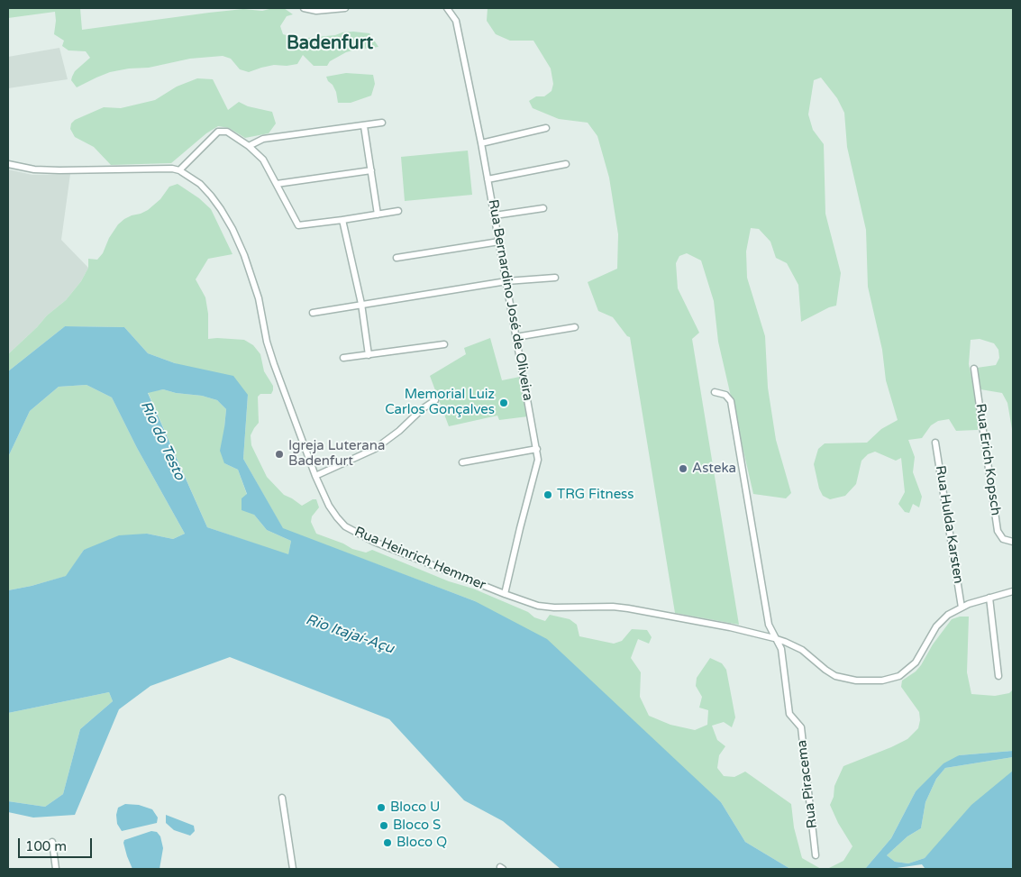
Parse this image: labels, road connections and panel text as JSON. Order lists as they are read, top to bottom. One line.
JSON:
{"streets":{"street":["Rua Bernardino José de Oliveira","Rua Erich Kopsch","Rua Hulda Karsten","Rua Heinrich Hemmer","Rua Piracema"]},"crossings":[["Rua Bernardino José de Oliveira","Rua Heinrich Hemmer"],["Rua Hulda Karsten","Rua Heinrich Hemmer"],["Rua Heinrich Hemmer","Rua Piracema"]],"districts":["Badenfurt"],"water":["Rio do Testo","Rio Itajaí-Açu"],"places":["Memorial Luiz Carlos Gonçalves","Igreja Luterana Badenfurt","Asteka","TRG Fitness","Bloco U","Bloco S","Bloco Q"],"scale_bar":"100 m"}
